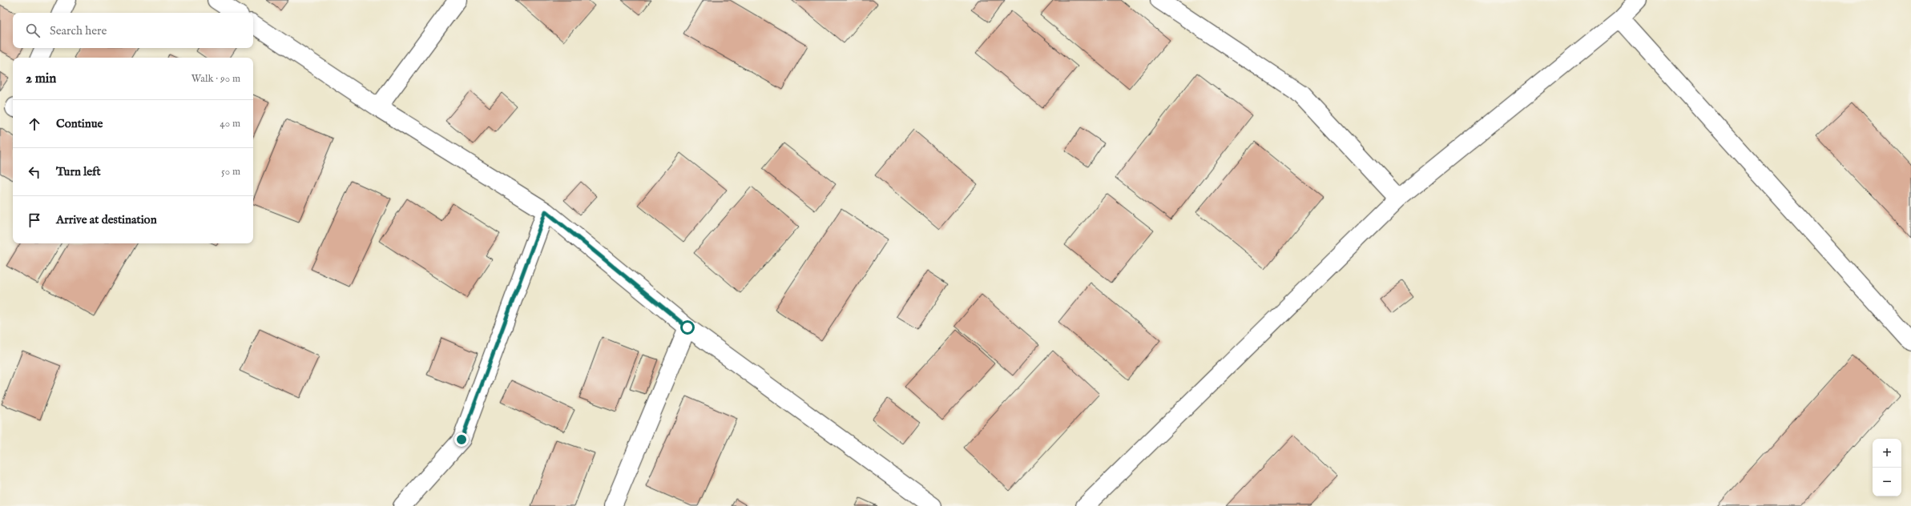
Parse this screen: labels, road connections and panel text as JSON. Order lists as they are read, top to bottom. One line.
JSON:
{"page":{"search":"Search here","heading":["2 min","Walk · 90 m"],"list":[["Continue","40 m"],["Turn left","50 m"],"Arrive at destination"],"map_buttons":["+","−"]}}
